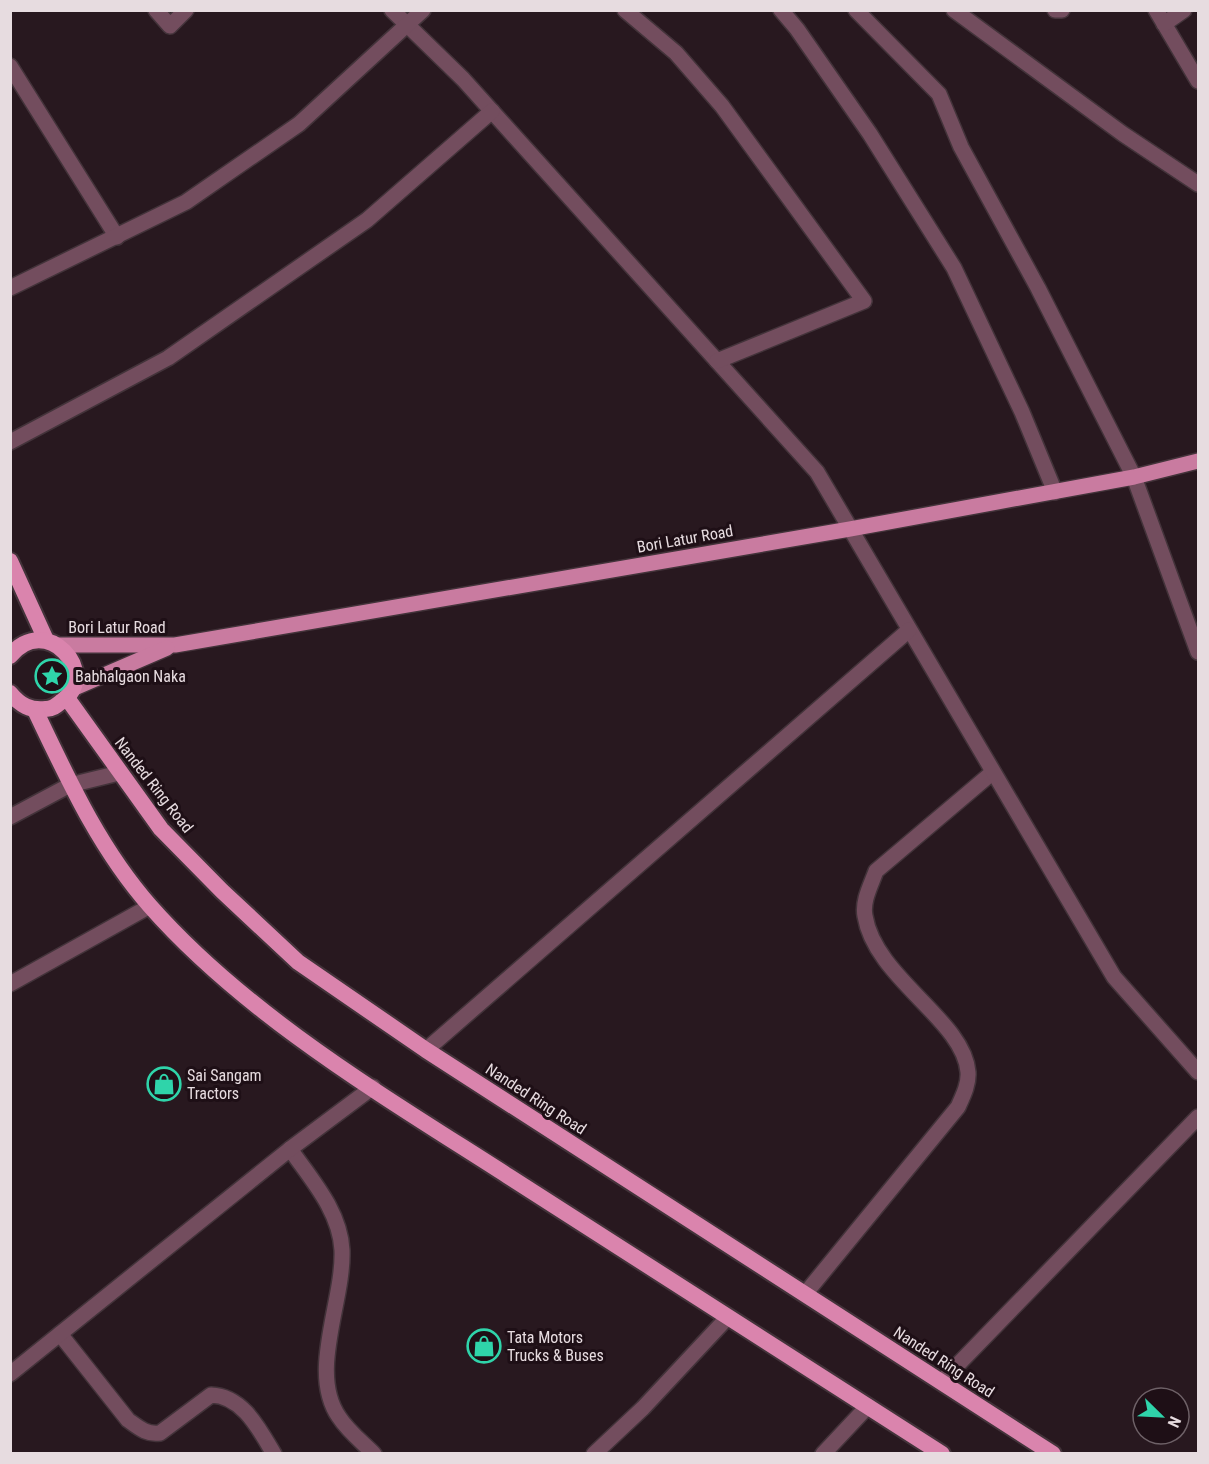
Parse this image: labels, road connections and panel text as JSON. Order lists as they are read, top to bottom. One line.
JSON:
{"streets":{"highway":["Nanded Ring Road"],"main road":["Bori Latur Road"]},"crossings":[["Bori Latur Road","Nanded Ring Road"]],"places":{"place":["Babhalgaon Naka"],"shop":["Sai Sangam Tractors","Tata Motors Trucks & Buses"]},"north":"bottom right"}
